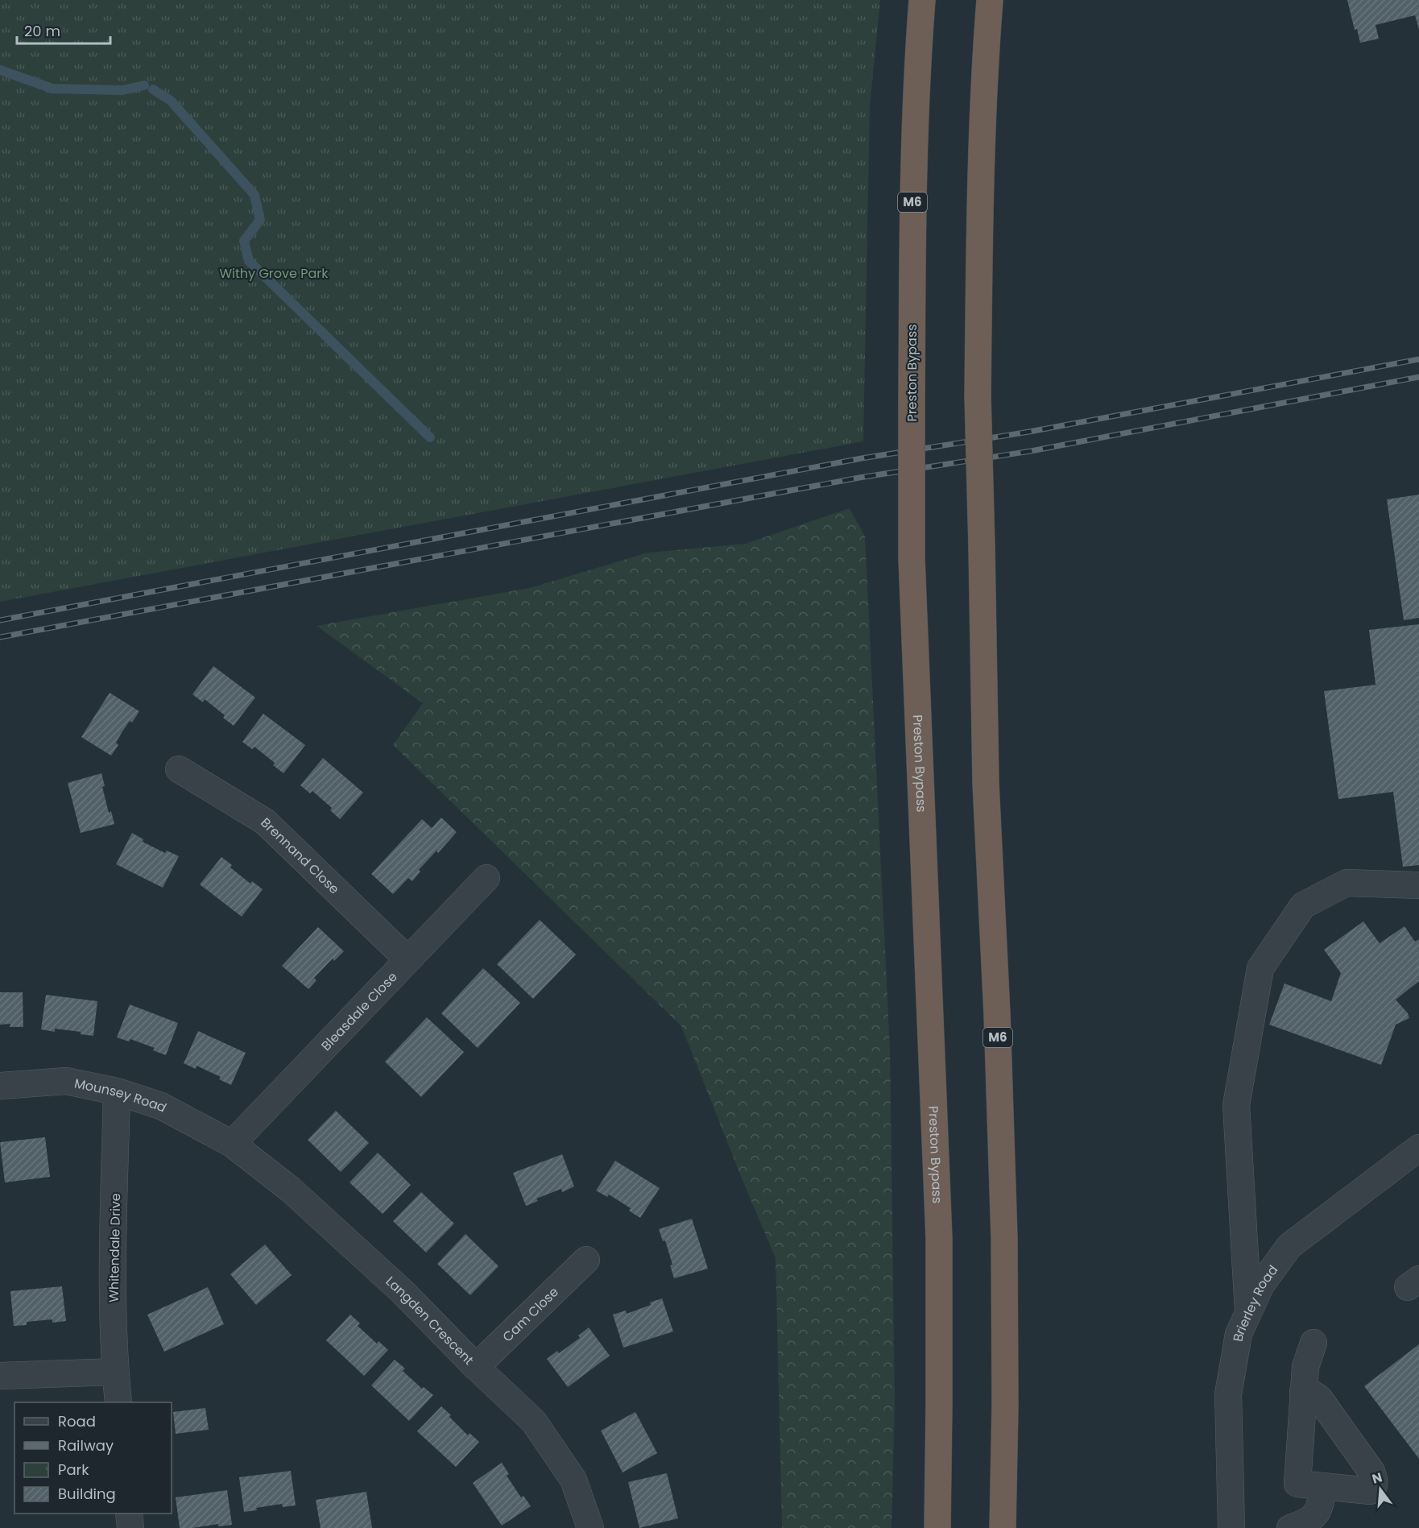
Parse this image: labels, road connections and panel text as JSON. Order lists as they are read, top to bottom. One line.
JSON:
{"streets":{"highway":["M6","Preston Bypass"],"street":["Brennand Close","Bleasdale Close","Mounsey Road","Whitendale Drive","Brierley Road","Cam Close","Langden Crescent"]},"crossings":[["Brennand Close","Bleasdale Close"],["Bleasdale Close","Mounsey Road"],["Bleasdale Close","Langden Crescent"],["Mounsey Road","Whitendale Drive"],["Mounsey Road","Langden Crescent"],["Cam Close","Langden Crescent"]],"parks":["Withy Grove Park"],"legend":["Road","Railway","Park","Building"],"scale_bar":"20 m","north":"top"}
